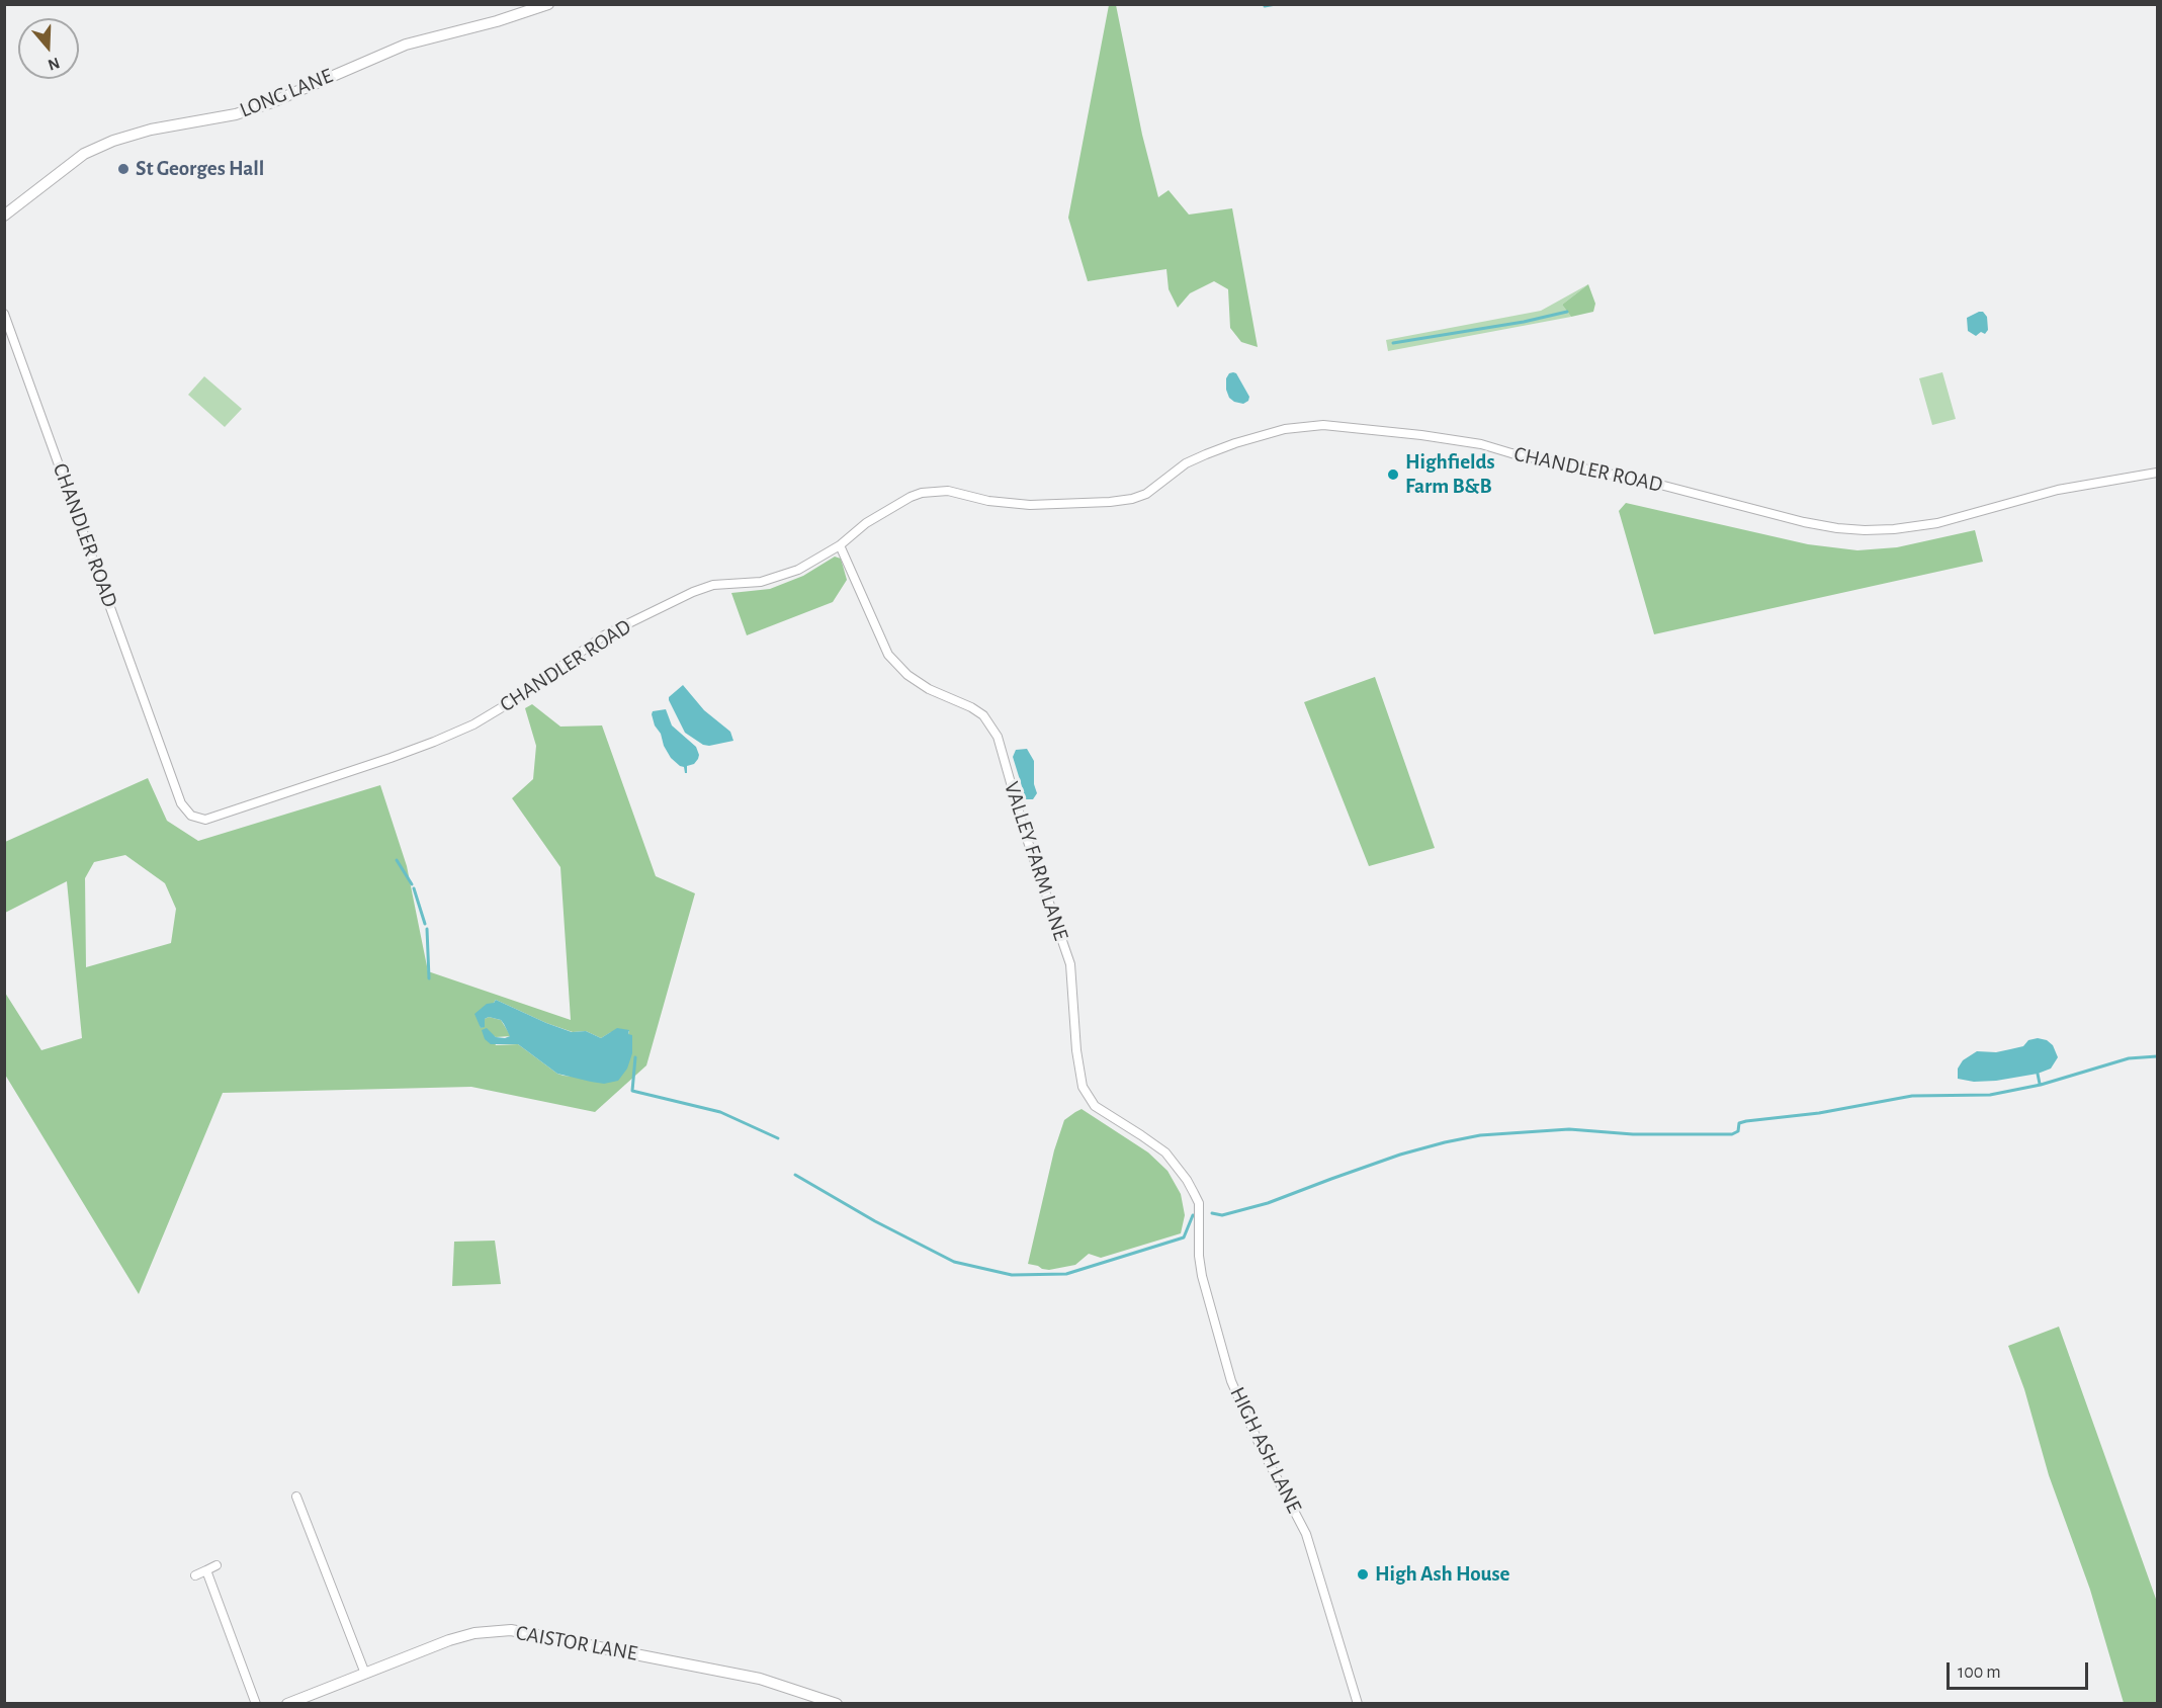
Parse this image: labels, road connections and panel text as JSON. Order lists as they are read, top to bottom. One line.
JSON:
{"streets":{"street":["LONG LANE","CHANDLER ROAD","VALLEY FARM LANE","HIGH ASH LANE","CAISTOR LANE"]},"crossings":[["CHANDLER ROAD","VALLEY FARM LANE"],["VALLEY FARM LANE","HIGH ASH LANE"]],"places":["St Georges Hall","Highfields Farm B&B","High Ash House"],"scale_bar":"100 m","north":"bottom"}
